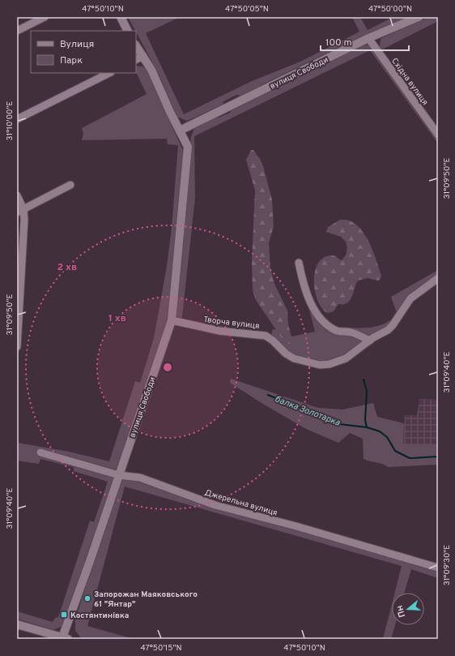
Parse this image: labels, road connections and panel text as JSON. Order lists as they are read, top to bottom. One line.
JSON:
{"streets":{"street":["вулиця Свободи","Східна вулиця","Творча вулиця","Джерельна вулиця"]},"crossings":[["вулиця Свободи","Східна вулиця"],["вулиця Свободи","Творча вулиця"],["вулиця Свободи","Джерельна вулиця"]],"water":["балка Золотарка"],"places":{"other":["Запорожан Маяковського 61 \"Янтар\""],"transit":["Костянтинівка"]},"legend":["Вулиця","Парк"],"scale_bar":"100 m","north":"left","coordinates":["47°50'10\"N","47°50'05\"N","47°50'00\"N","31°10'00\"E","31°09'50\"E","31°09'40\"E","31°09'30\"E","47°50'15\"N"],"rings":["2 хв","1 хв"]}
